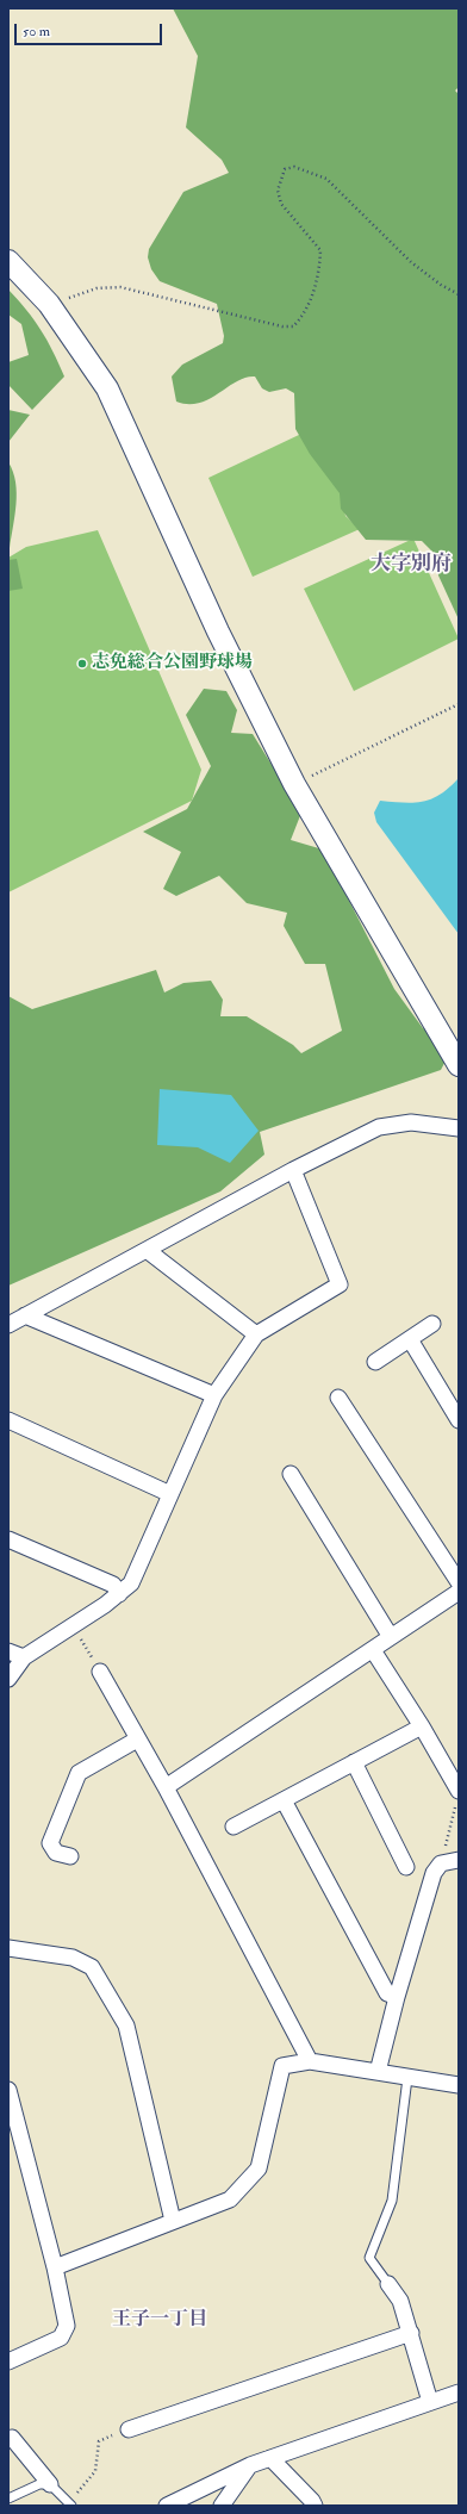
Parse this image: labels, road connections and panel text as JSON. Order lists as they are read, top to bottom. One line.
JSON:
{"districts":["大字別府","王子一丁目"],"places":["志免総合公園野球場"],"scale_bar":"50 m"}
